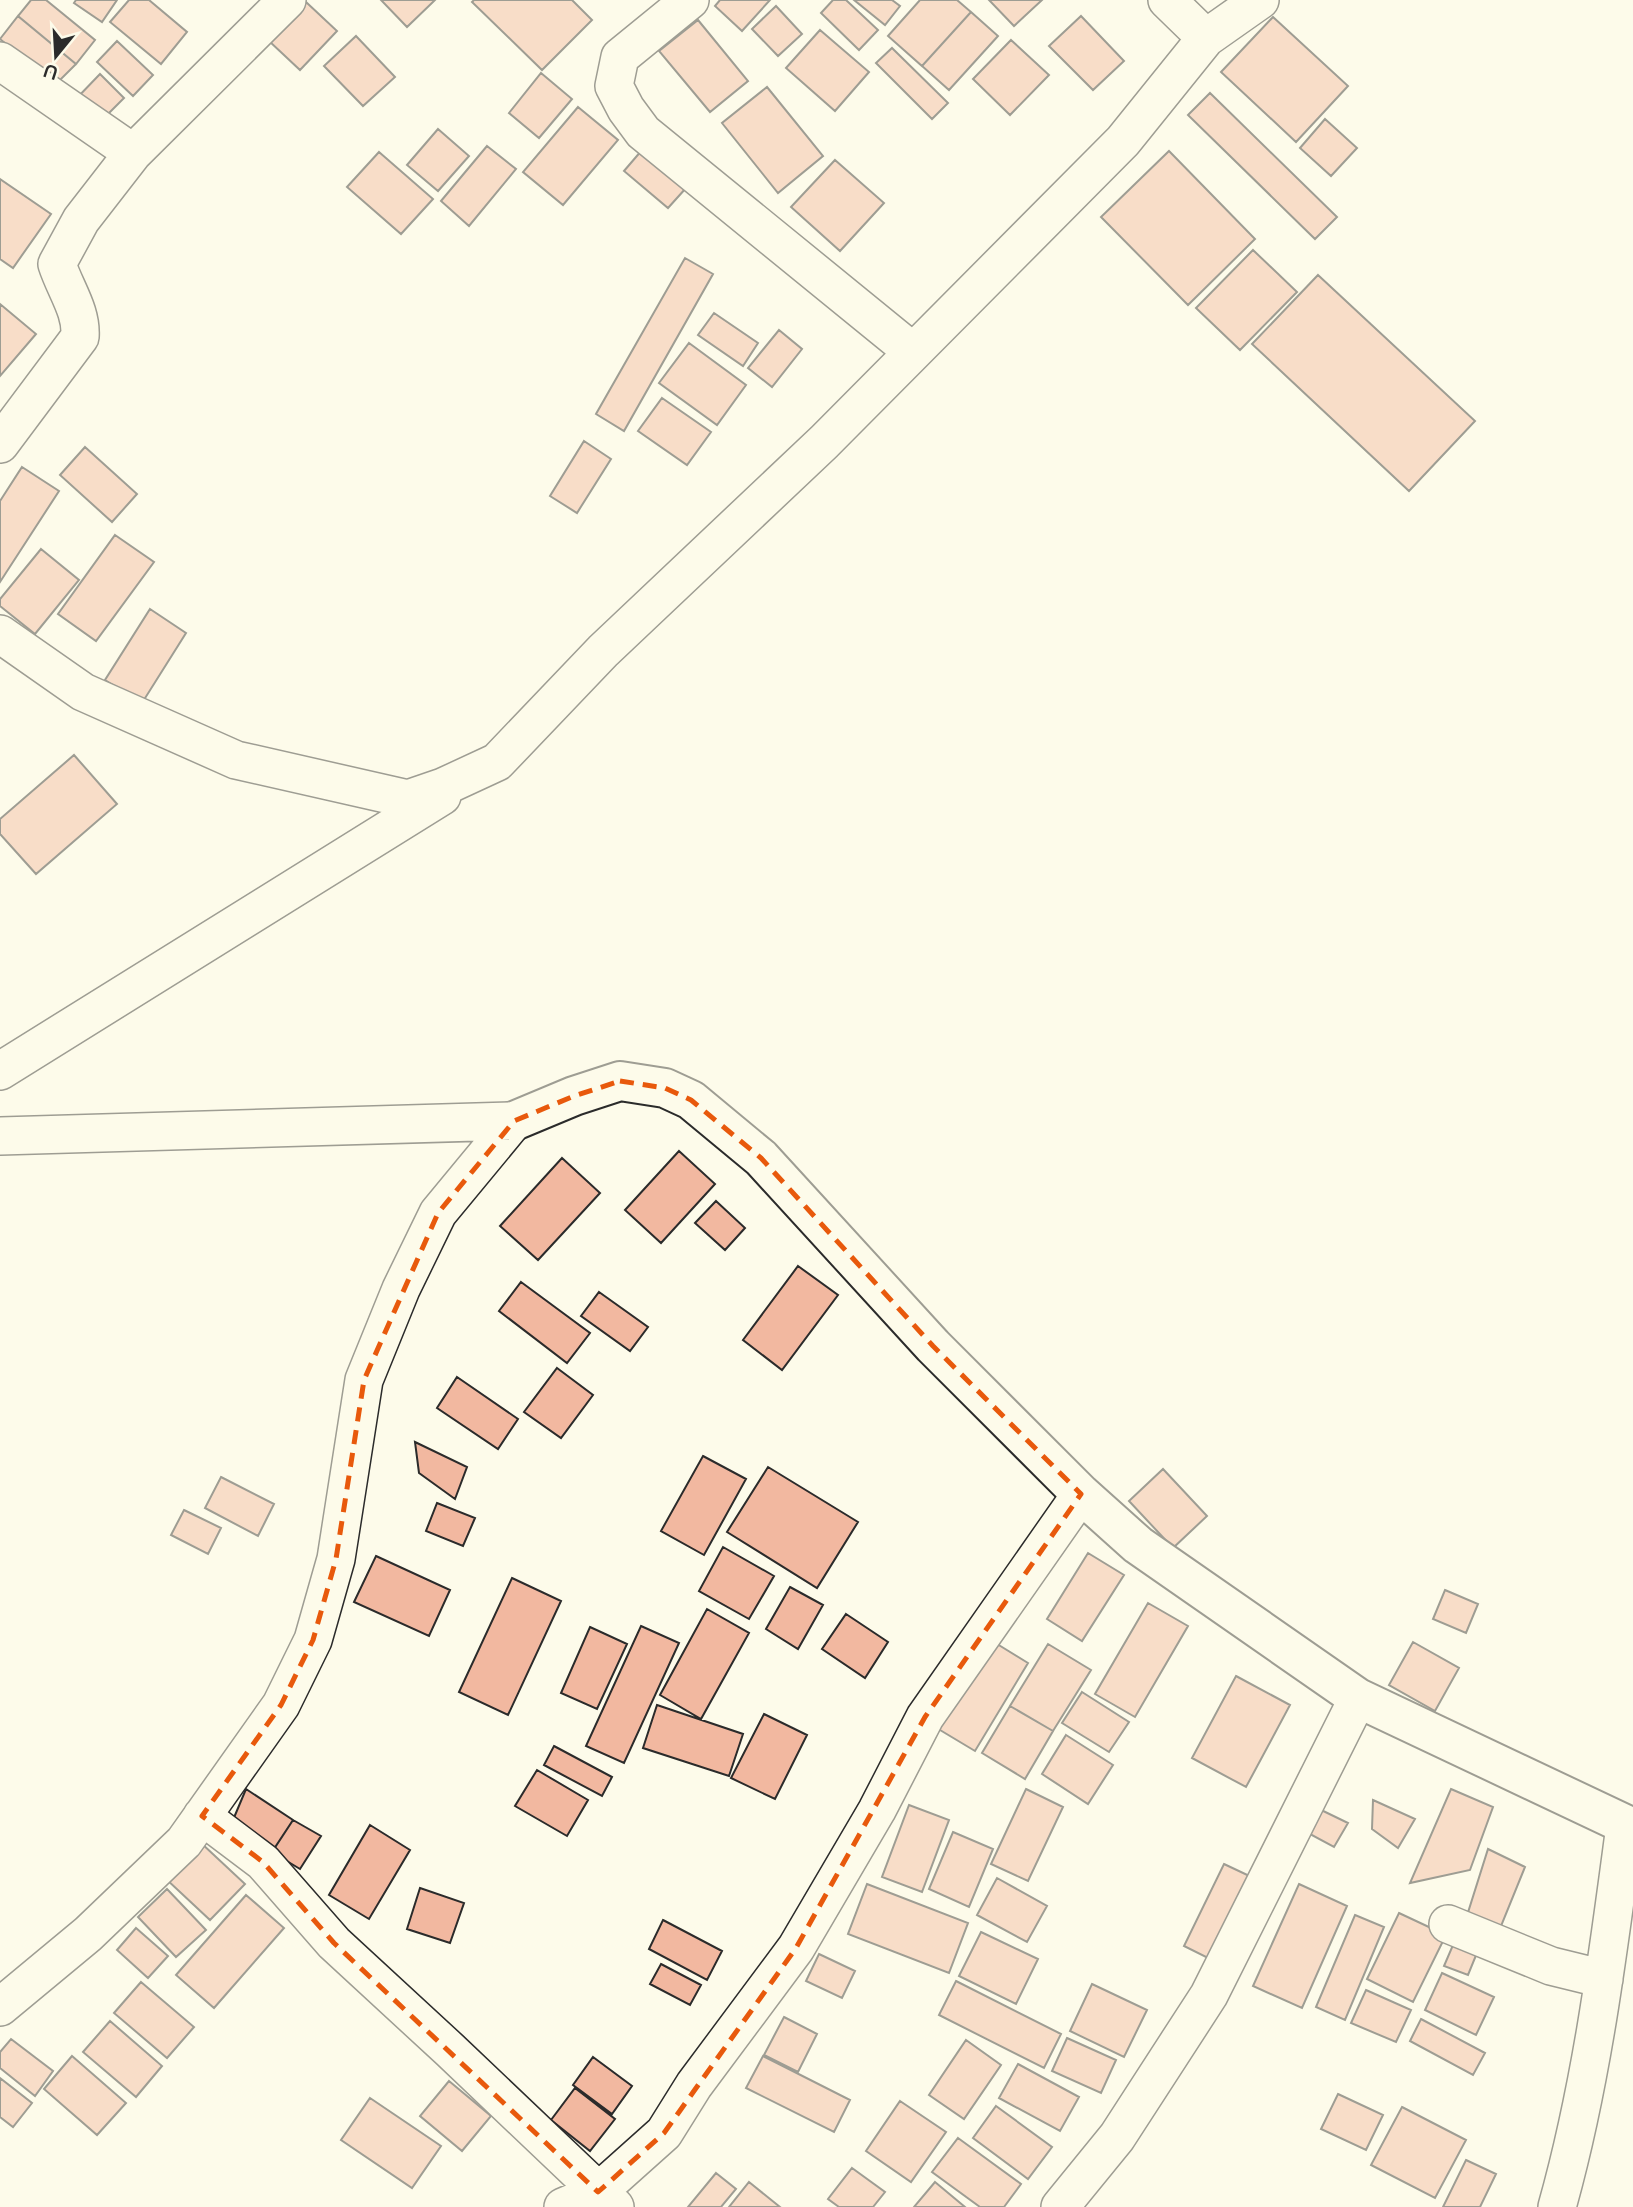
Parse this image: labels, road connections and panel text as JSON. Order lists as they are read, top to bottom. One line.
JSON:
{"north":"bottom"}
